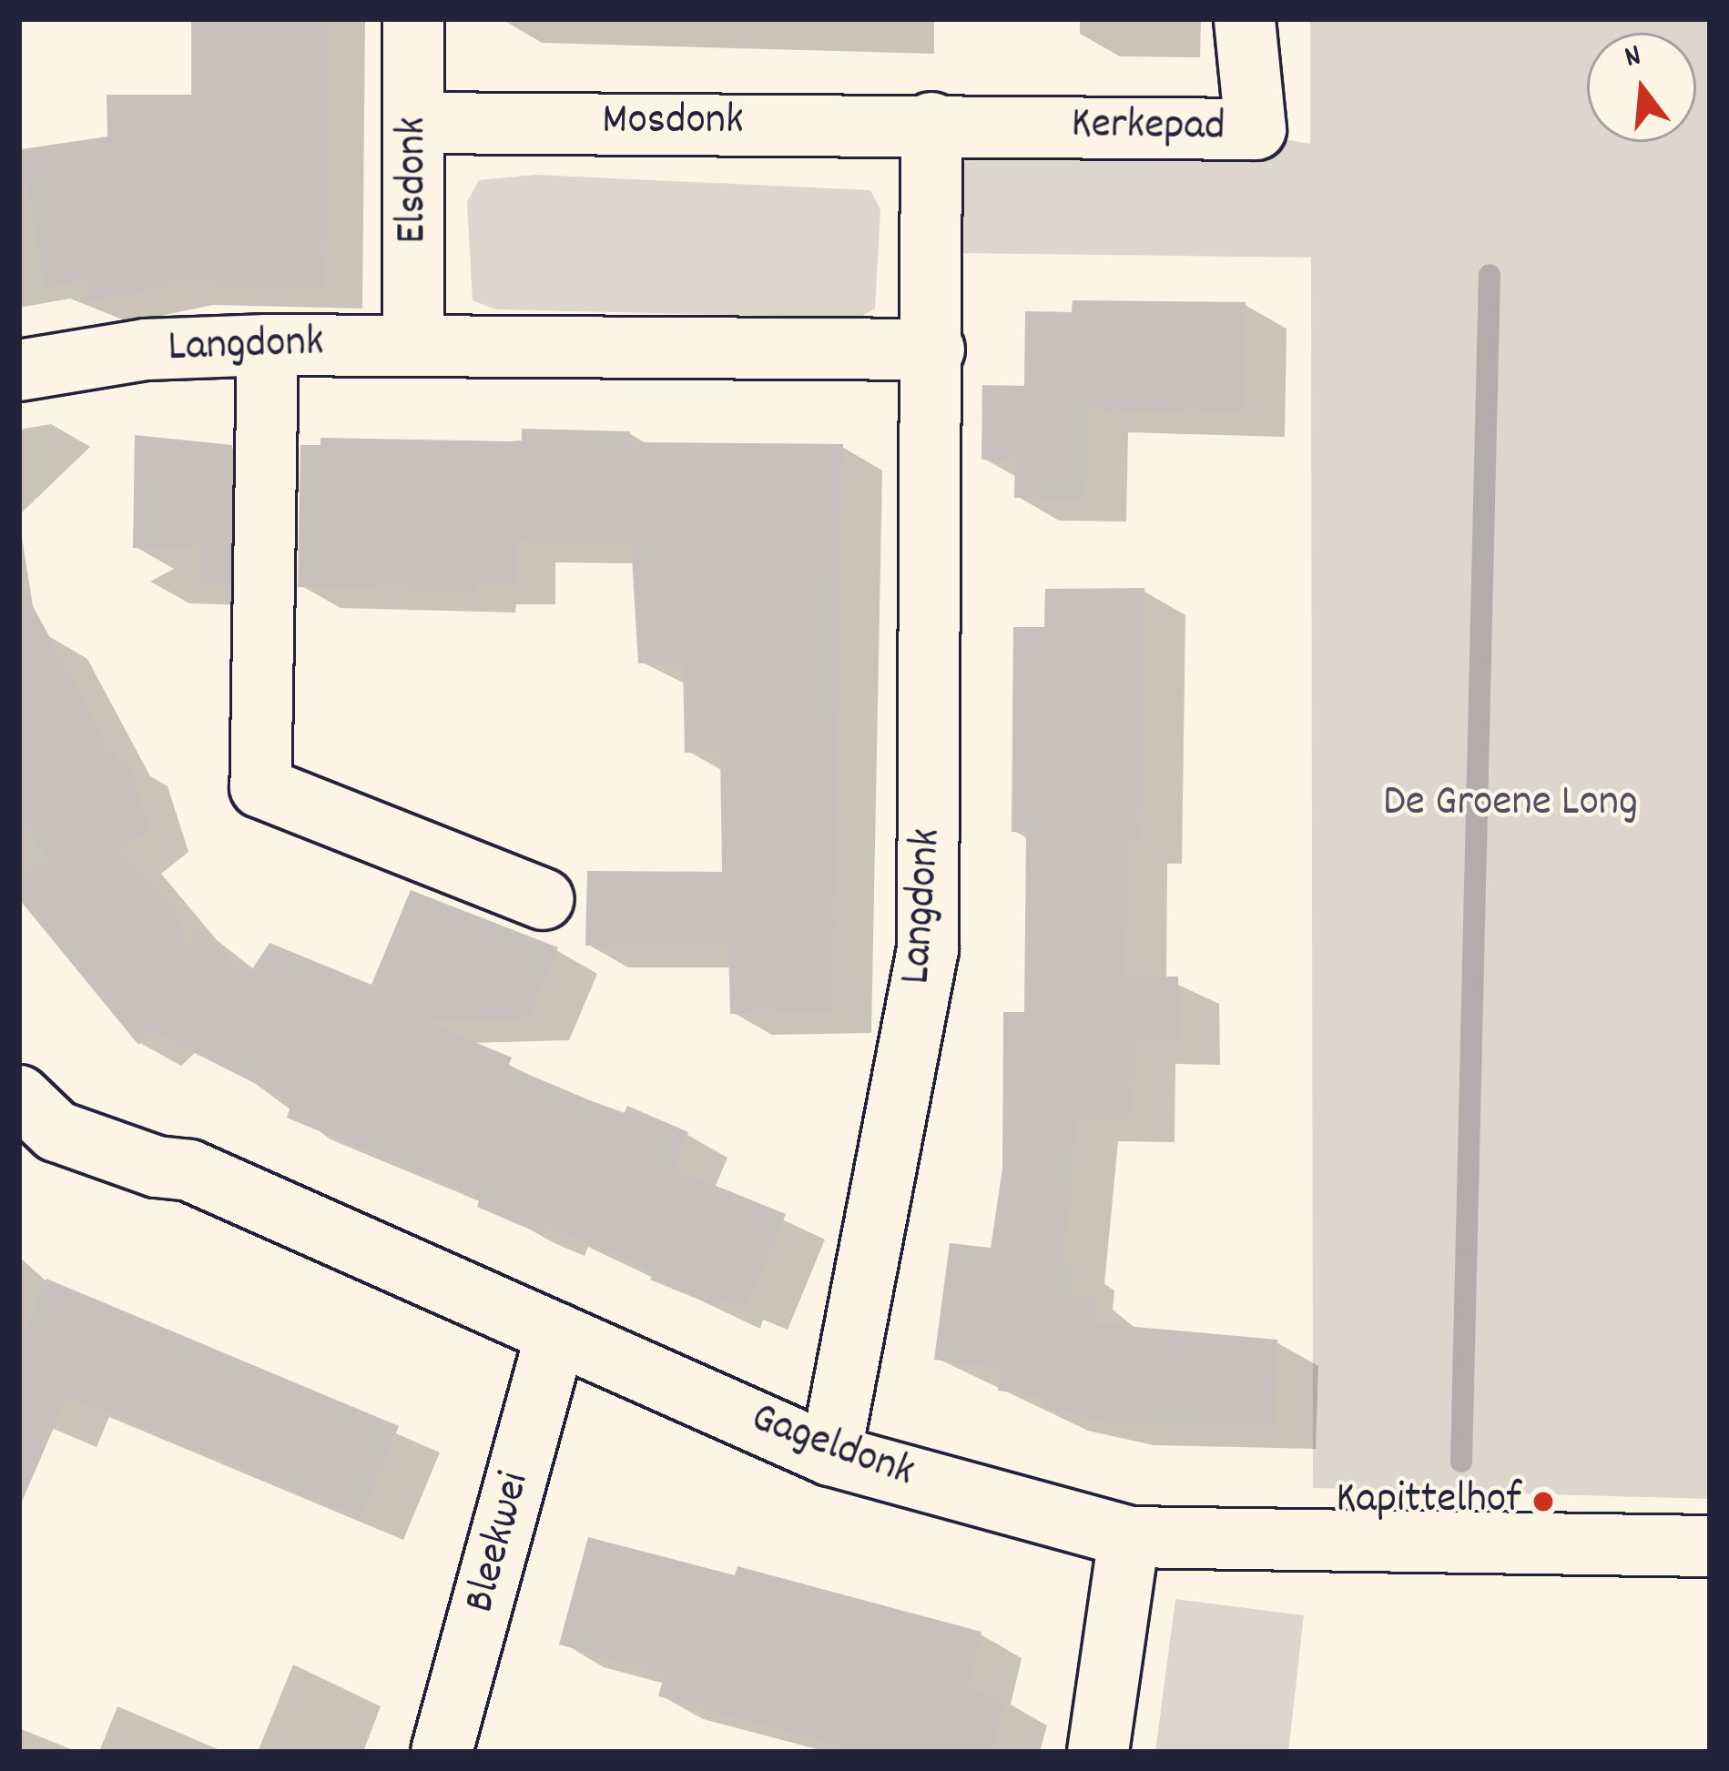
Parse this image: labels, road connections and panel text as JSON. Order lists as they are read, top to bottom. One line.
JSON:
{"streets":{"street":["Mosdonk","Kerkepad","Elsdonk","Langdonk","Gageldonk","Bleekwei"]},"crossings":[["Mosdonk","Kerkepad"],["Mosdonk","Elsdonk"],["Mosdonk","Langdonk"],["Kerkepad","Langdonk"],["Elsdonk","Langdonk"],["Langdonk","Gageldonk"],["Gageldonk","Bleekwei"]],"parks":["De Groene Long"],"places":["Kapittelhof"],"north":"top"}
